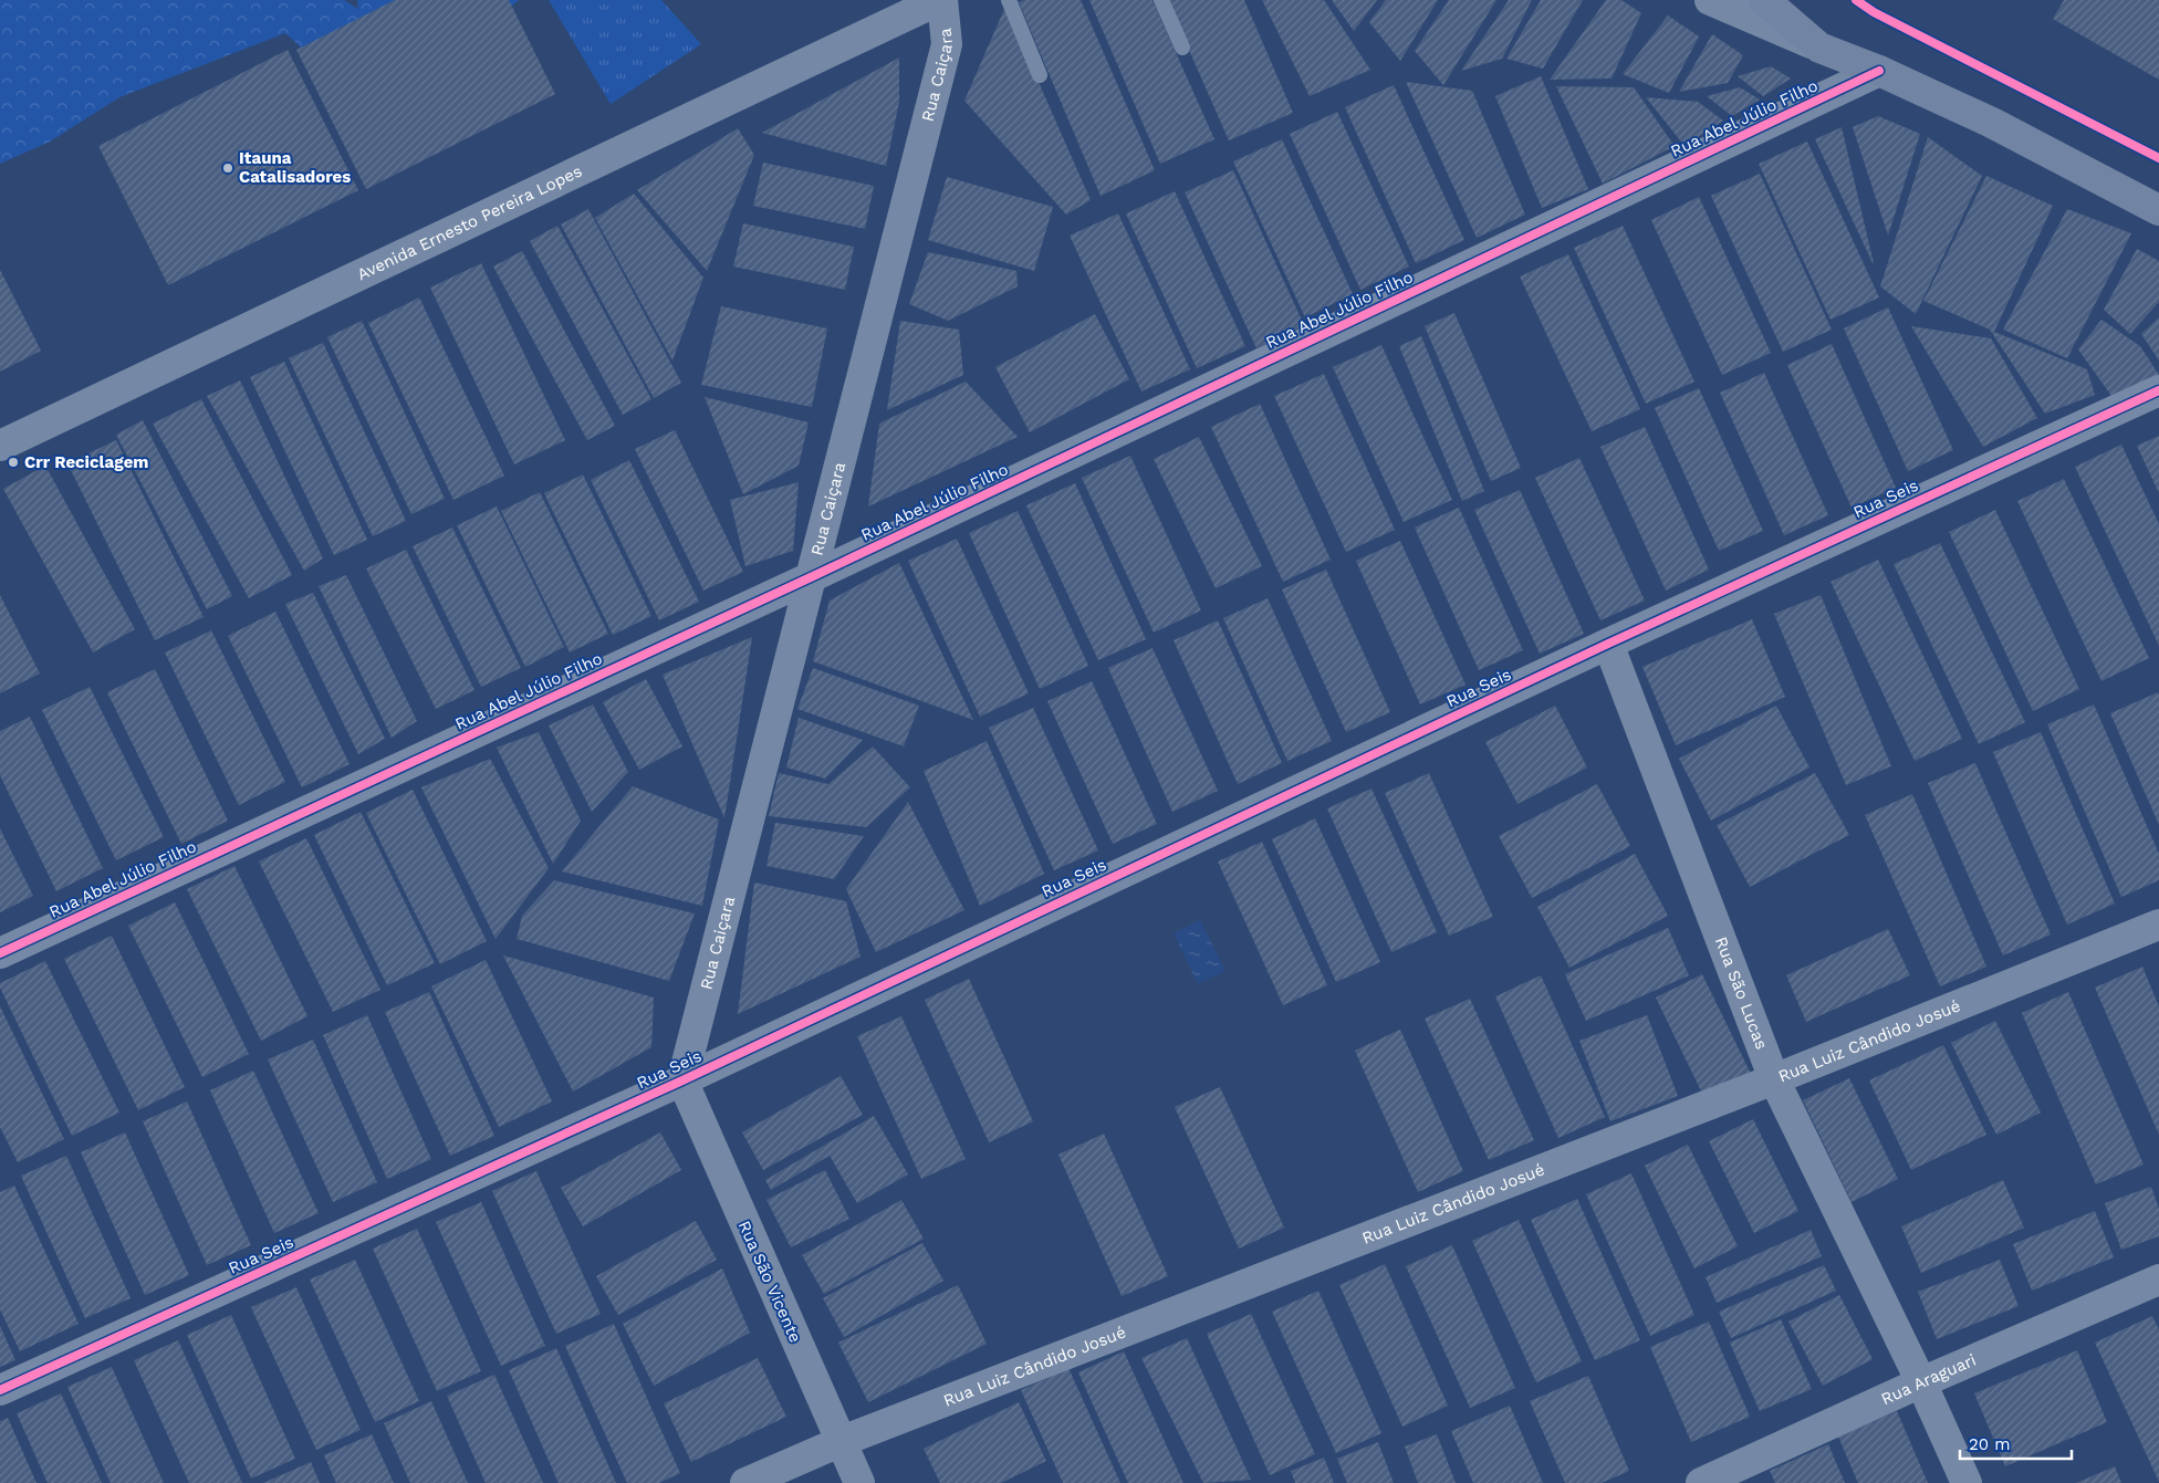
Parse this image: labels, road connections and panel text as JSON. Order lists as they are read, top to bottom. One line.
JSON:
{"streets":{"street":["Rua Caiçara","Rua Abel Júlio Filho","Avenida Ernesto Pereira Lopes","Rua Seis","Rua São Lucas","Rua Luiz Cândido Josué","Rua São Vicente","Rua Araguari"]},"crossings":[["Rua Caiçara","Rua Abel Júlio Filho"],["Rua Caiçara","Avenida Ernesto Pereira Lopes"],["Rua Caiçara","Rua Seis"],["Rua Caiçara","Rua São Vicente"],["Rua Seis","Rua São Lucas"],["Rua Seis","Rua São Vicente"],["Rua São Lucas","Rua Luiz Cândido Josué"],["Rua São Lucas","Rua Araguari"],["Rua Luiz Cândido Josué","Rua São Vicente"]],"places":["Itauna Catalisadores","Crr Reciclagem"],"scale_bar":"20 m"}
